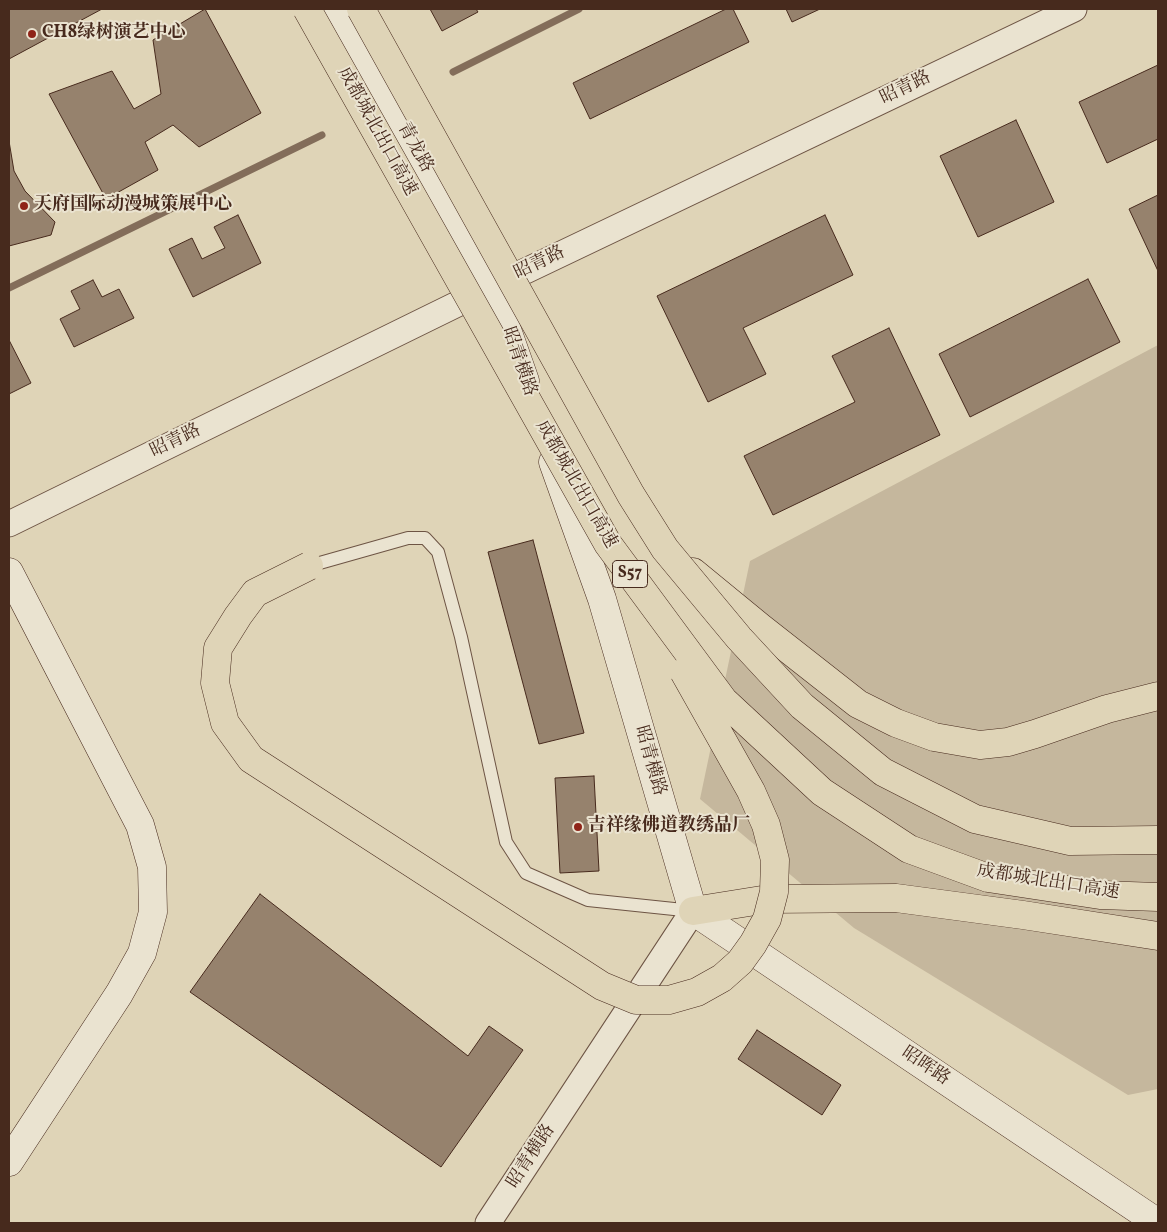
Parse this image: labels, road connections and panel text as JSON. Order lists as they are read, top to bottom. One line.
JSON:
{"streets":{"highway":["成都城北出口高速","S57"],"street":["昭青路","青龙路","昭青横路","昭晖路"]},"crossings":[["昭青路","青龙路"],["昭青路","昭青横路"],["青龙路","昭青横路"],["昭青横路","昭晖路"]],"places":["CH8绿树演艺中心","天府国际动漫城策展中心","吉祥缘佛道教绣品厂"]}
